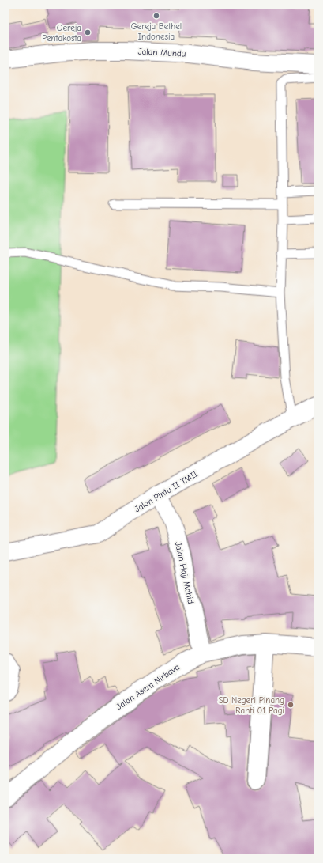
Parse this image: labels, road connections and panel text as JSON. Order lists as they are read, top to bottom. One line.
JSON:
{"streets":{"street":["Jalan Mundu","Jalan Pintu II TMII","Jalan Haji Mahid","Jalan Asem Nirbaya"]},"crossings":[["Jalan Pintu II TMII","Jalan Haji Mahid"],["Jalan Haji Mahid","Jalan Asem Nirbaya"]],"places":["Gereja Bethel Indonesia","Gereja Pentakosta","SD Negeri Pinang Ranti 01 Pagi"]}
